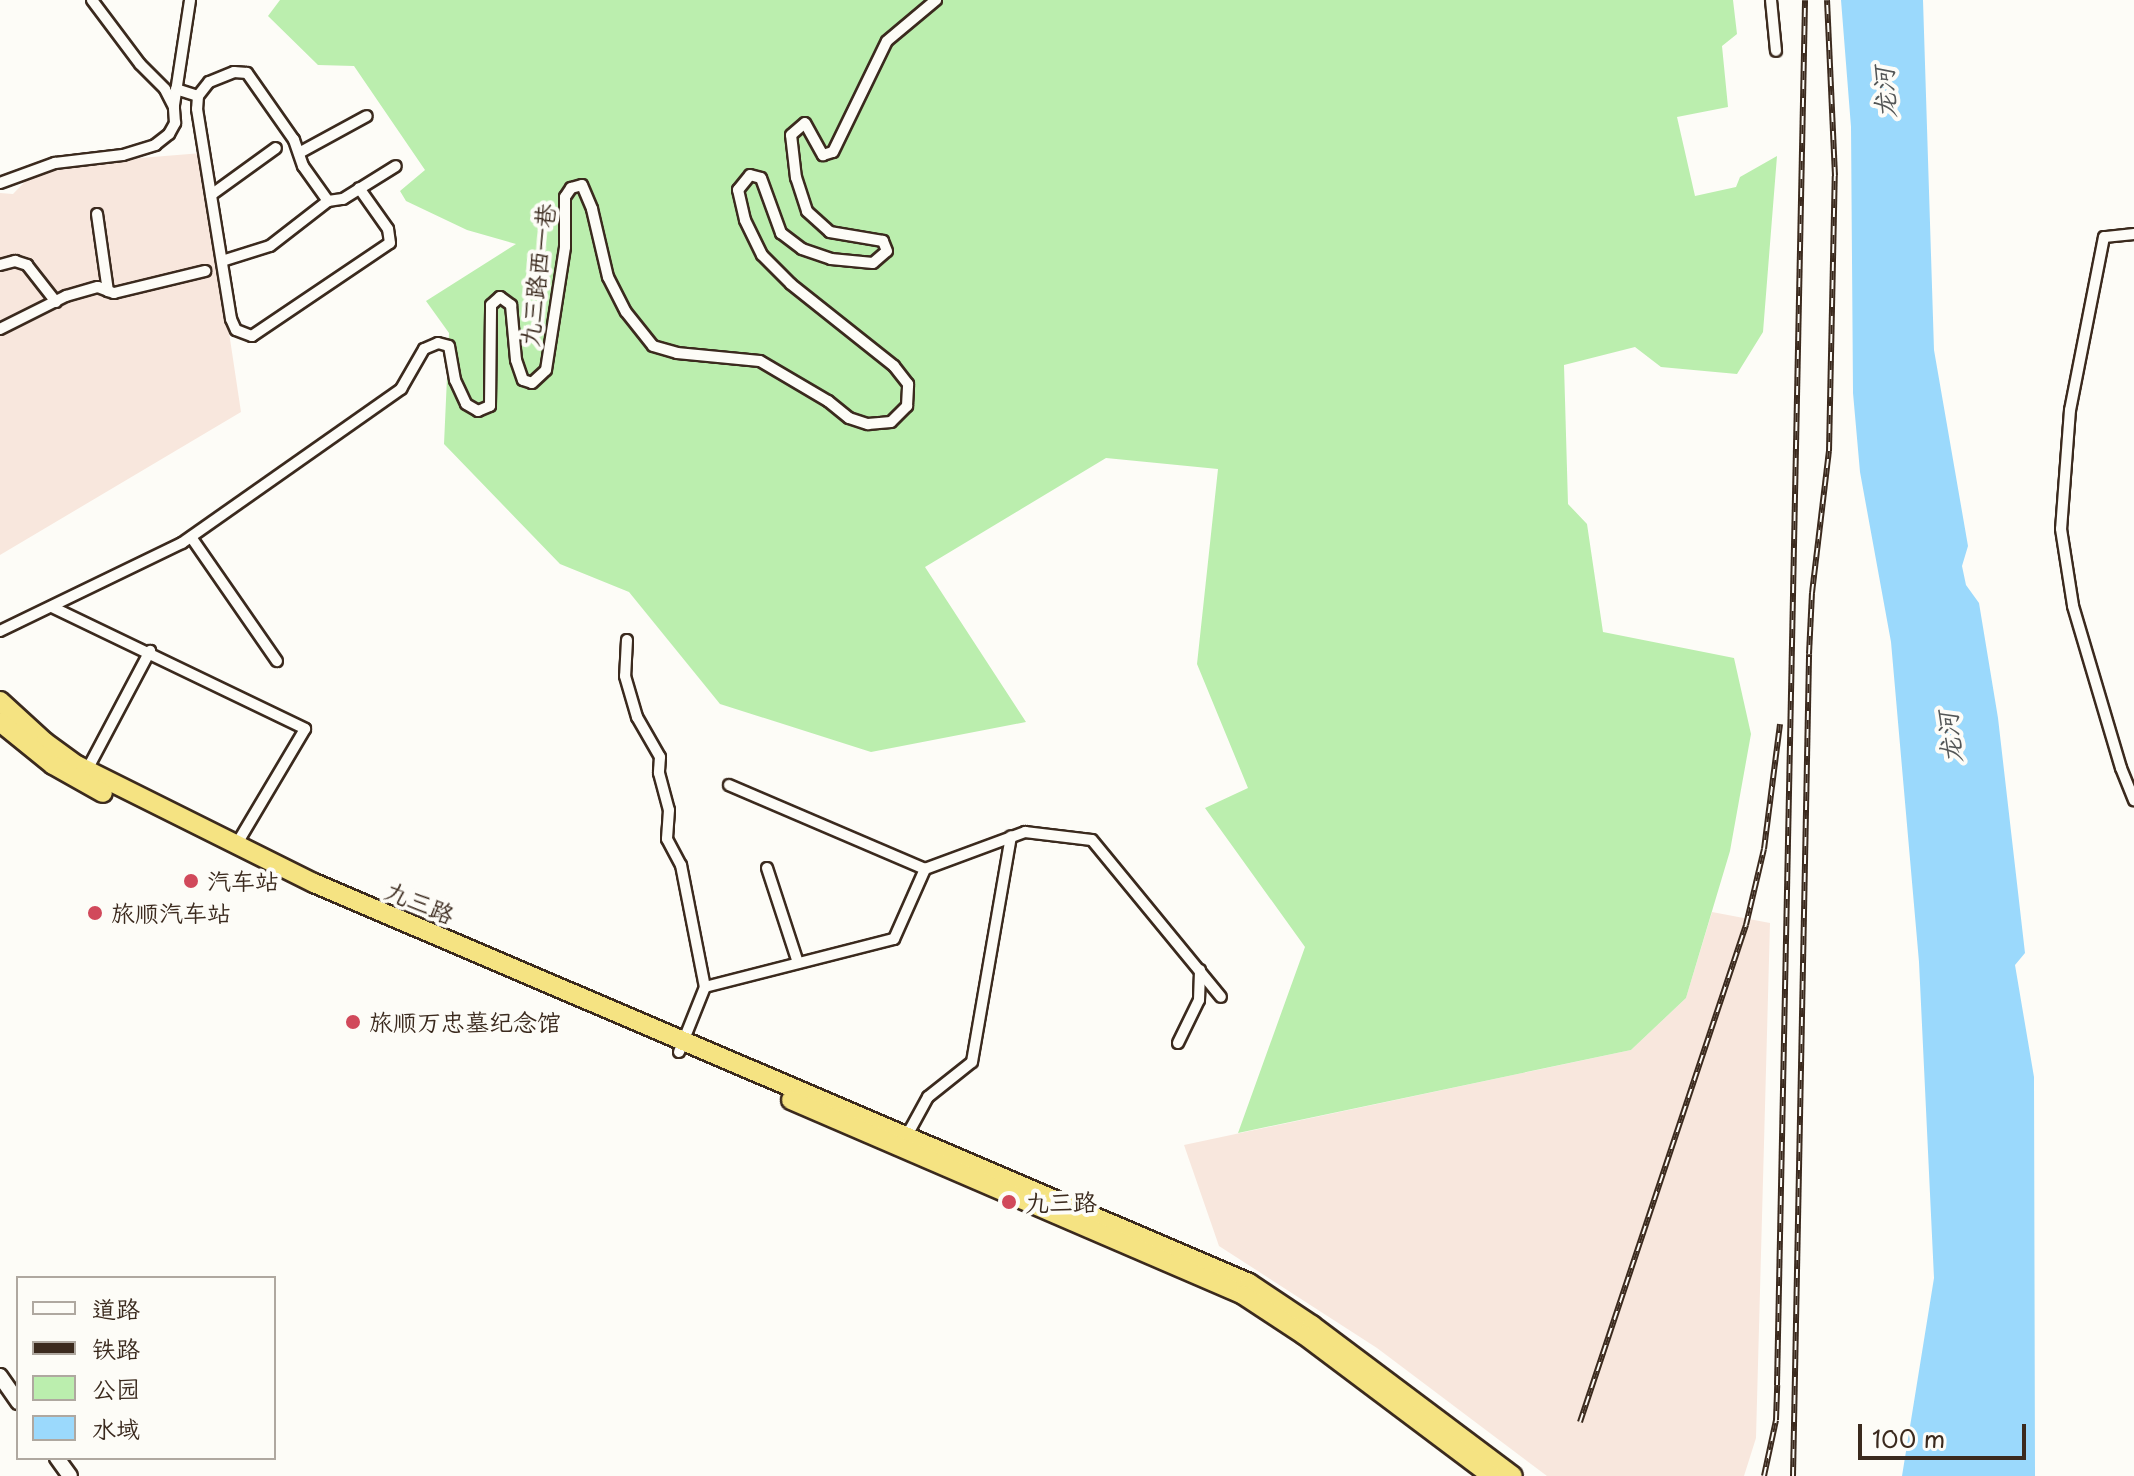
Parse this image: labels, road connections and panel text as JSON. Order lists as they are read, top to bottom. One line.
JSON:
{"streets":{"highway":["九三路"],"street":["九三路西一巷"]},"water":["龙河"],"places":["汽车站","旅顺汽车站","旅顺万忠墓纪念馆","九三路"],"legend":["道路","铁路","公园","水域"],"scale_bar":"100 m"}
